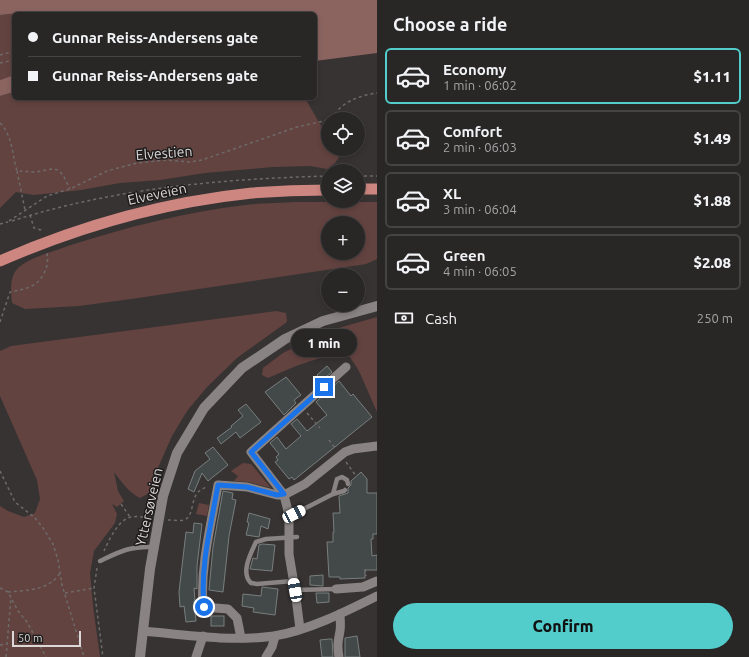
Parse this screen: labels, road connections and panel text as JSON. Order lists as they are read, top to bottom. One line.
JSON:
{"streets":{"highway":["Elveveien"],"main road":["Yttersøveien"],"path":["Elvestien"]},"scale_bar":"50 m","page":{"heading":"Choose a ride","banner":["Gunnar Reiss-Andersens gate","Gunnar Reiss-Andersens gate"],"list":[{"name":"Economy","note":"1 min · 06:02","value":"$1.11"},{"name":"Comfort","note":"2 min · 06:03","value":"$1.49"},{"name":"XL","note":"3 min · 06:04","value":"$1.88"},{"name":"Green","note":"4 min · 06:05","value":"$2.08"}],"map_buttons":["+","−"],"pay":["Cash","250 m"],"bubble":"1 min","buttons":"Confirm","scale":"50 m"}}
